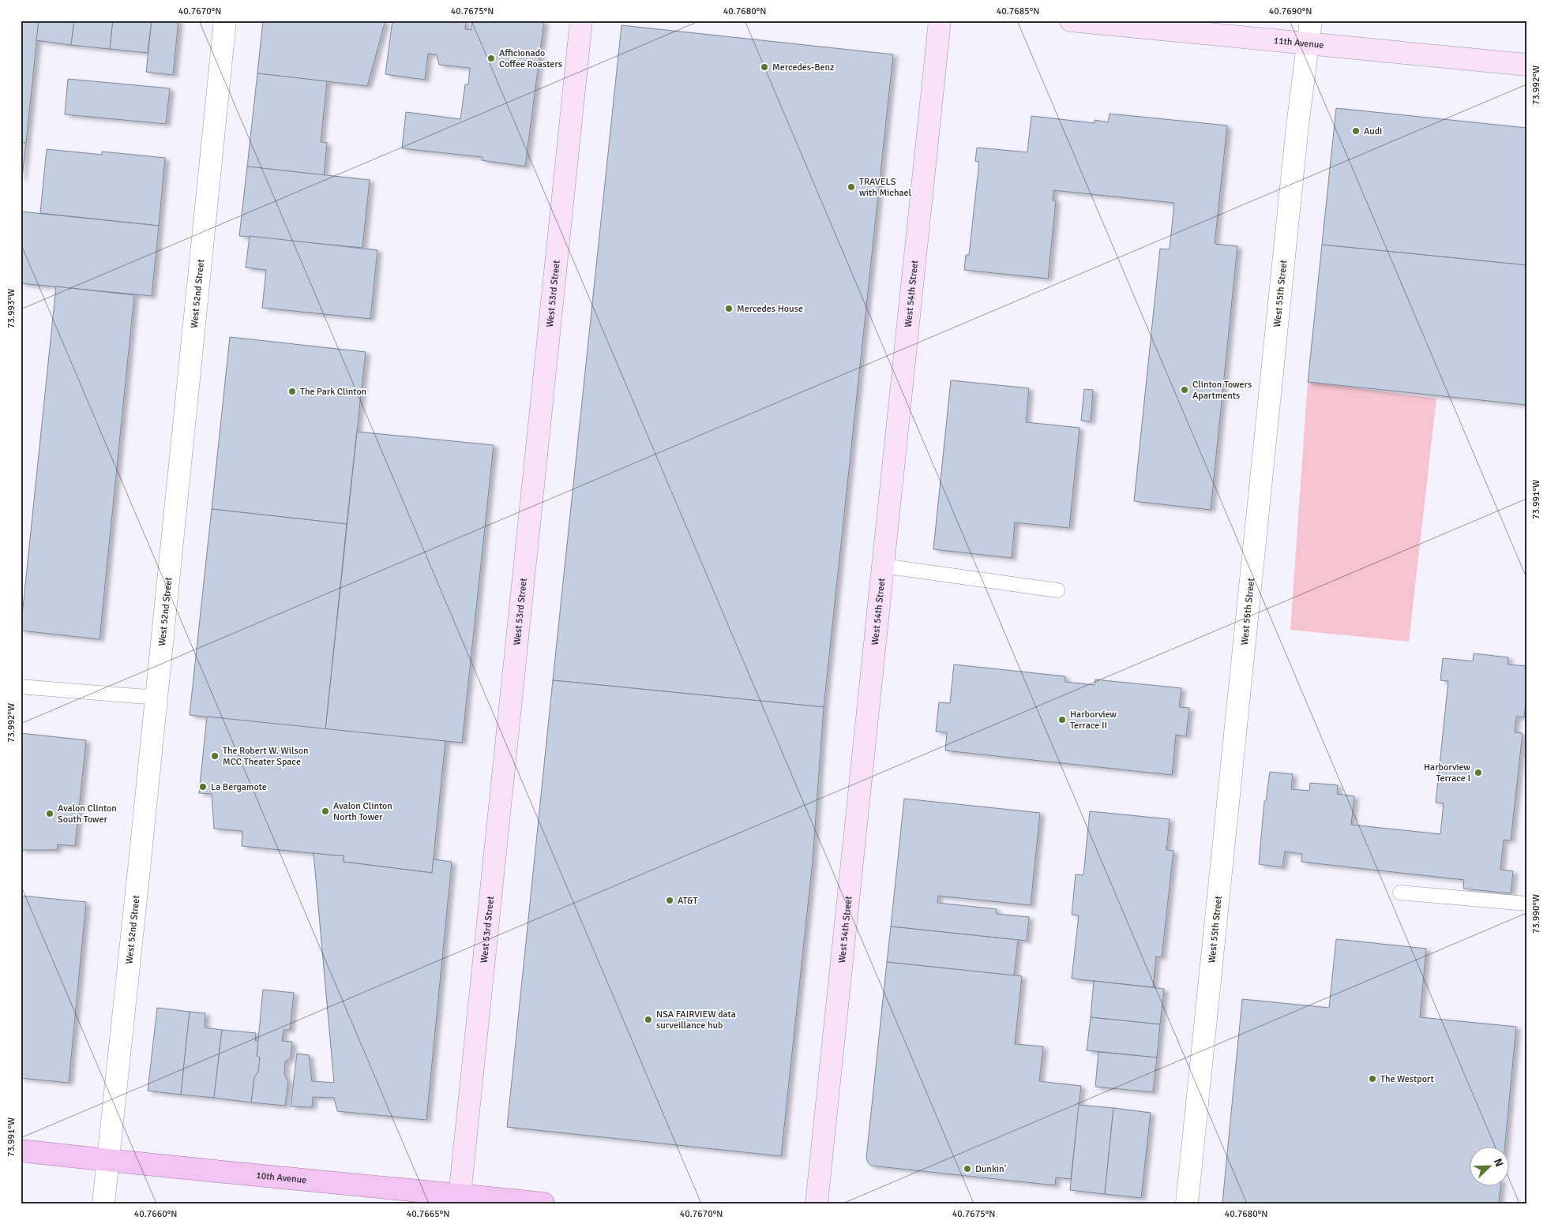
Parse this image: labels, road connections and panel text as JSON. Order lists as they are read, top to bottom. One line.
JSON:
{"streets":{"main road":["11th Avenue","West 53rd Street","West 54th Street","10th Avenue"],"street":["West 55th Street","West 52nd Street"]},"crossings":[["11th Avenue","West 55th Street"],["West 52nd Street","10th Avenue"],["West 53rd Street","10th Avenue"]],"places":["Afficionado Coffee Roasters","Mercedes-Benz","Audi","TRAVELS with Michael","Mercedes House","Clinton Towers Apartments","The Park Clinton","Harborview Terrace II","The Robert W. Wilson MCC Theater Space","Harborview Terrace I","La Bergamote","Avalon Clinton North Tower","Avalon Clinton South Tower","AT&T","NSA FAIRVIEW data surveillance hub","The Westport","Dunkin'"],"north":"top right","coordinates":["40.7670°N","40.7675°N","40.7680°N","40.7685°N","40.7690°N","73.992°W","73.993°W","73.991°W","73.990°W","40.7660°N","40.7665°N"]}
